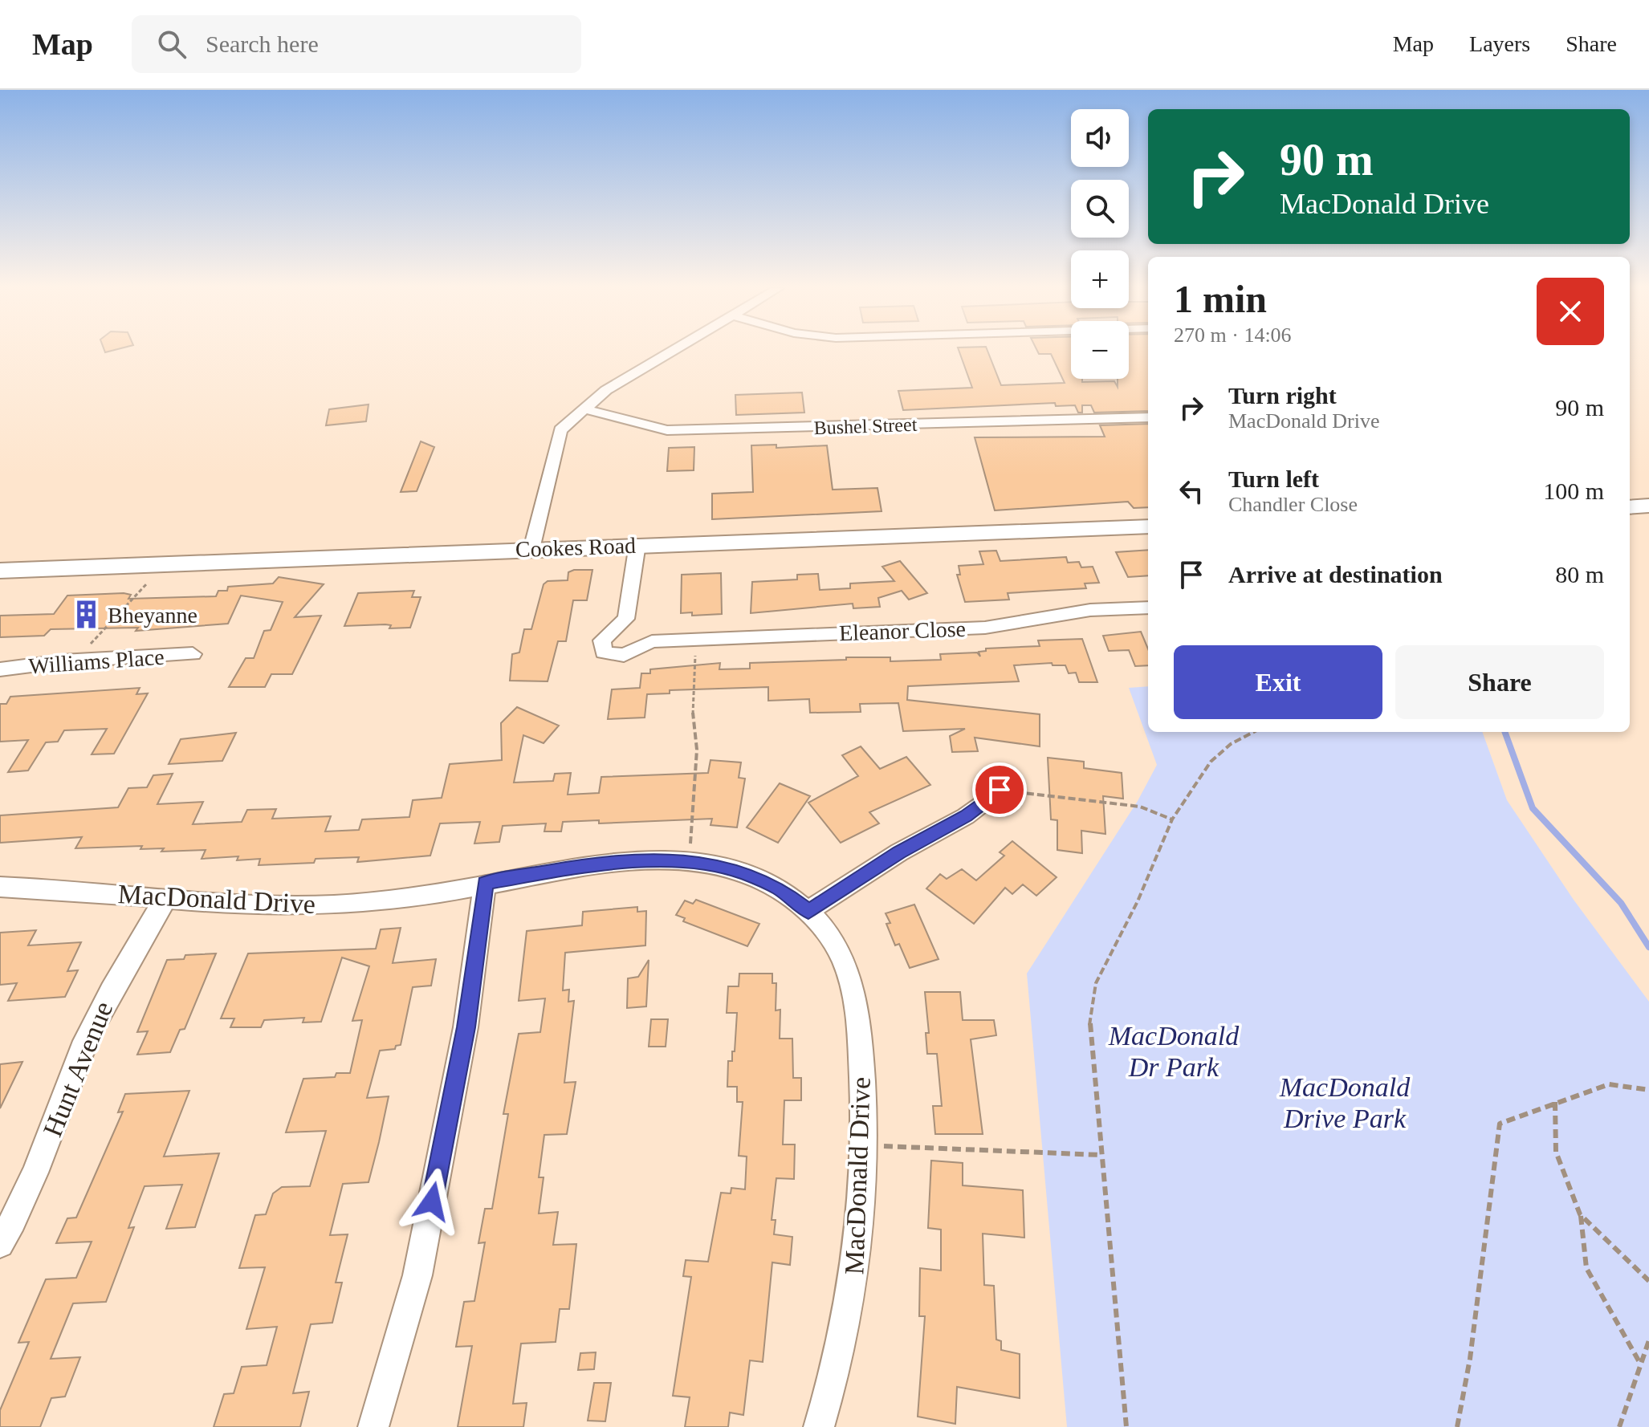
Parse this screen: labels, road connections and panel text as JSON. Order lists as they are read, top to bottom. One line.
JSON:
{"streets":{"street":["Bushel Street","Cookes Road","Eleanor Close","Williams Place","MacDonald Drive","Hunt Avenue"]},"crossings":[["MacDonald Drive","Hunt Avenue"]],"parks":["MacDonald Dr Park","MacDonald Drive Park"],"places":{"building":["Bheyanne"]},"page":{"header":"Map","search":"Search here","nav":["Map","Layers","Share"],"map_buttons":["+","−"],"turn":["90 m","MacDonald Drive"],"heading":["1 min","270 m · 14:06"],"list":[{"name":"Turn right","note":"MacDonald Drive","value":"90 m"},{"name":"Turn left","note":"Chandler Close","value":"100 m"},{"name":"Arrive at destination","value":"80 m"}],"buttons":["Exit","Share"]}}
